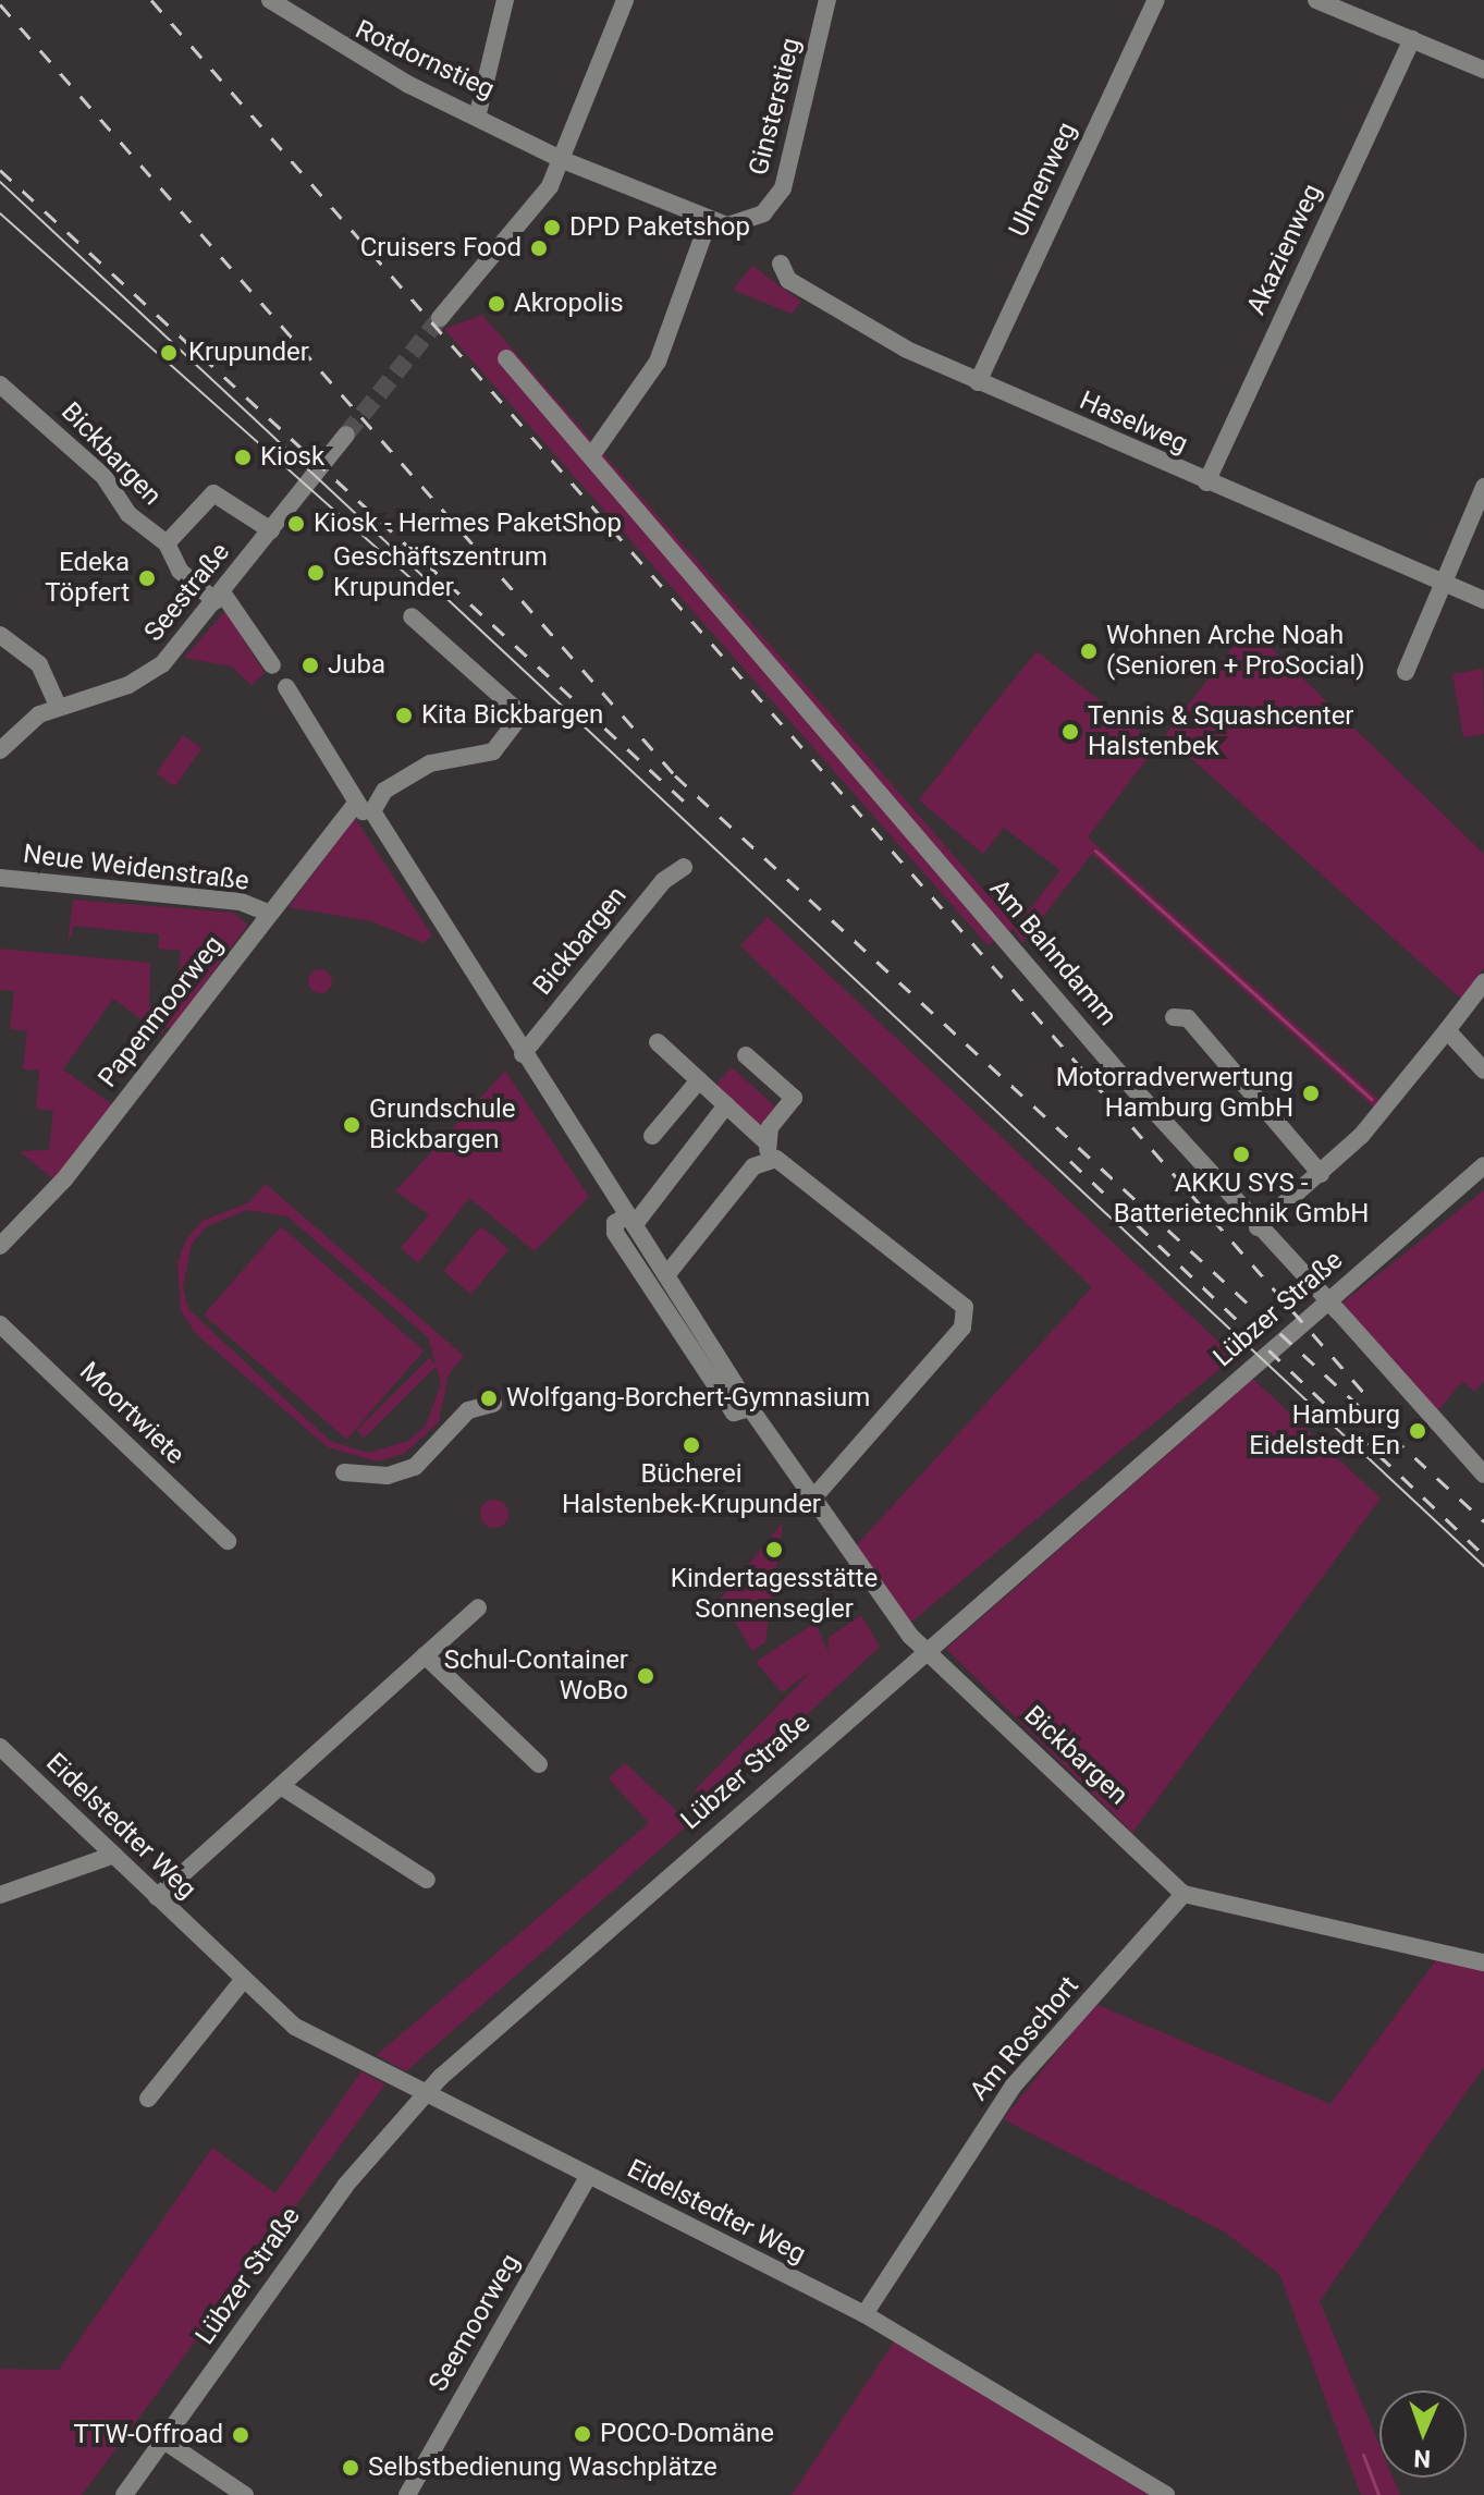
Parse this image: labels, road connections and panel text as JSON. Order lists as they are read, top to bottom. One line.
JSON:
{"streets":{"street":["Rotdornstieg","Ginsterstieg","Ulmenweg","Akazienweg","Haselweg","Bickbargen","Seestraße","Neue Weidenstraße","Am Bahndamm","Papenmoorweg","Lübzer Straße","Moortwiete","Eidelstedter Weg","Am Roschort","Seemoorweg"]},"crossings":[["Rotdornstieg","Ginsterstieg"],["Ulmenweg","Haselweg"],["Akazienweg","Haselweg"],["Bickbargen","Seestraße"],["Bickbargen","Papenmoorweg"],["Bickbargen","Lübzer Straße"],["Bickbargen","Am Roschort"],["Neue Weidenstraße","Papenmoorweg"],["Lübzer Straße","Eidelstedter Weg"],["Eidelstedter Weg","Am Roschort"],["Eidelstedter Weg","Seemoorweg"]],"places":["DPD Paketshop","Cruisers Food","Akropolis","Krupunder","Kiosk","Kiosk - Hermes PaketShop","Geschäftszentrum Krupunder","Edeka Töpfert","Wohnen Arche Noah (Senioren + ProSocial)","Juba","Kita Bickbargen","Tennis & Squashcenter Halstenbek","Motorradverwertung Hamburg GmbH","Grundschule Bickbargen","AKKU SYS - Batterietechnik GmbH","Wolfgang-Borchert-Gymnasium","Hamburg Eidelstedt En","Bücherei Halstenbek-Krupunder","Kindertagesstätte Sonnensegler","Schul-Container WoBo","POCO-Domäne","TTW-Offroad","Selbstbedienung Waschplätze"],"north":"bottom"}
